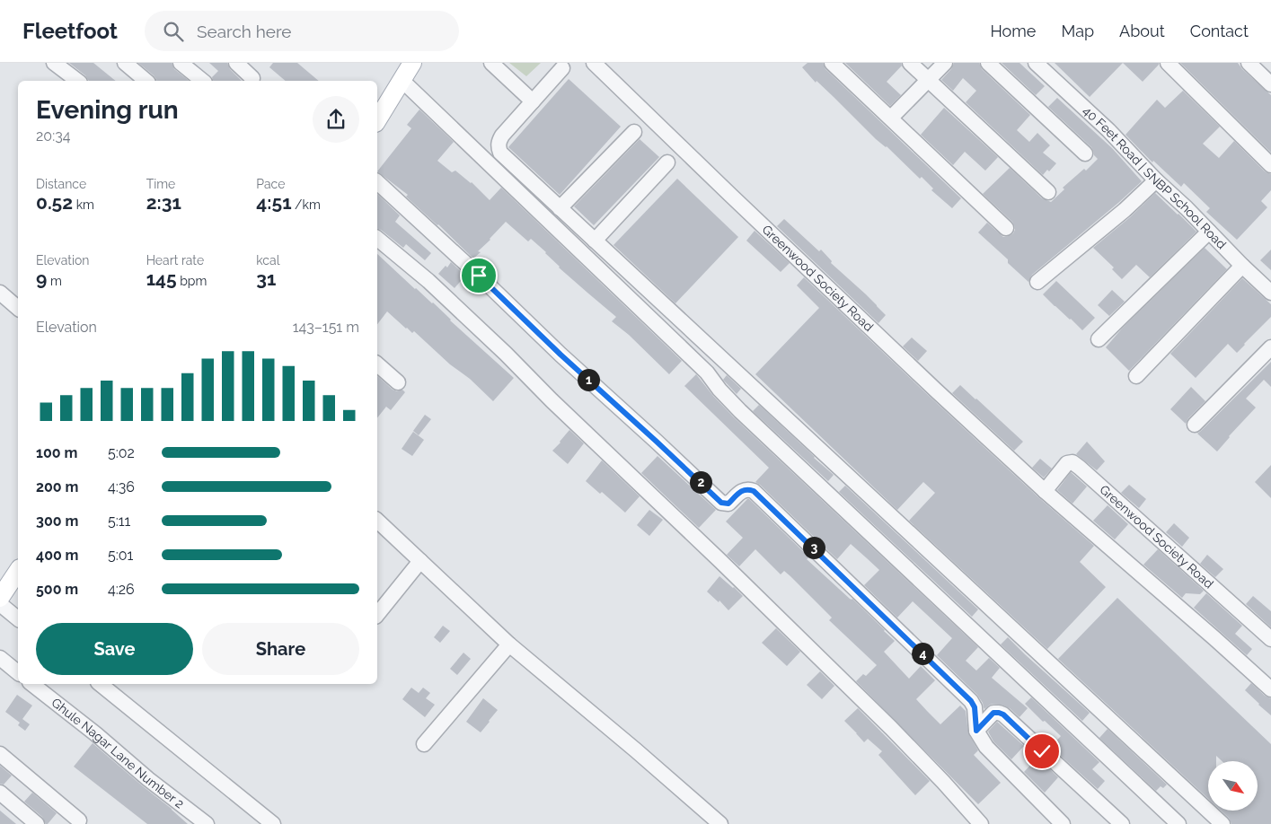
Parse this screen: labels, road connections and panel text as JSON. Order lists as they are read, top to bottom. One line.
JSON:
{"streets":{"street":["40 Feet Road | SNBP School Road","Greenwood Society Road","Ghule Nagar Lane Number 2"]},"north":"bottom right","page":{"header":"Fleetfoot","search":"Search here","nav":["Home","Map","About","Contact"],"heading":["Evening run","20:34"],"stats":[["Distance","0.52 km"],["Time","2:31"],["Pace","4:51 /km"],["Elevation","9 m"],["Heart rate","145 bpm"],["kcal","31"]],"chart":["Elevation","143–151 m"],"pins":["1","2","3","4"],"list":[{"name":"100 m","note":"5:02"},{"name":"200 m","note":"4:36"},{"name":"300 m","note":"5:11"},{"name":"400 m","note":"5:01"},{"name":"500 m","note":"4:26"}],"buttons":["Save","Share"]}}
